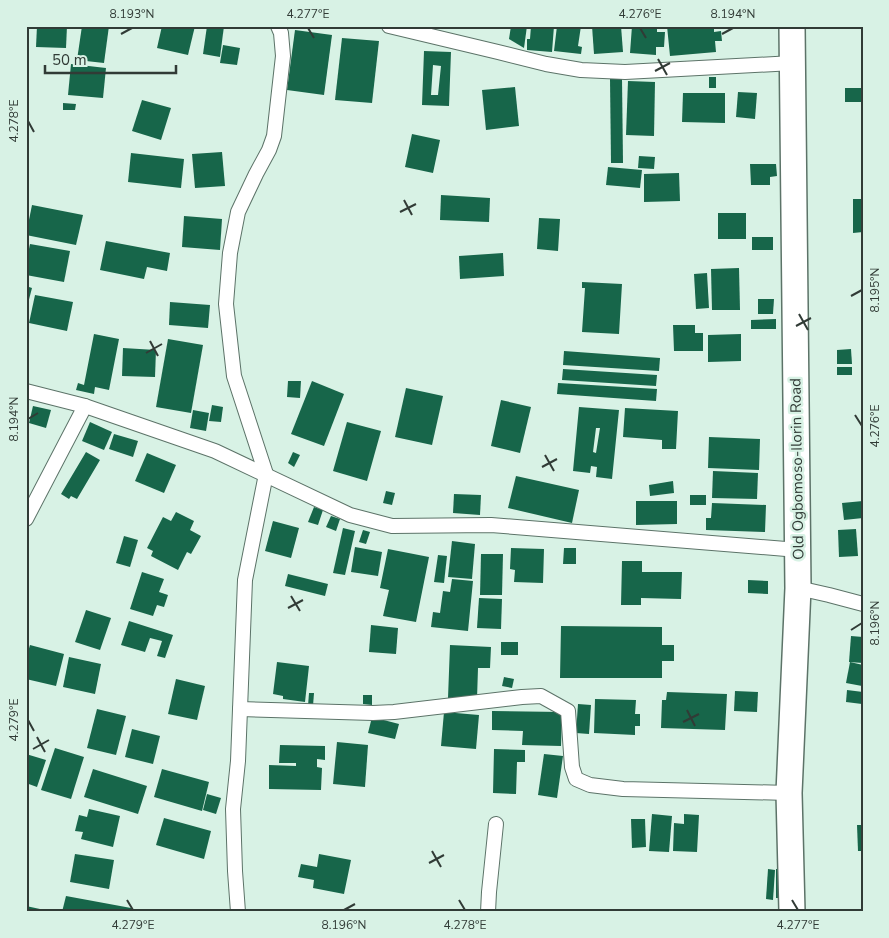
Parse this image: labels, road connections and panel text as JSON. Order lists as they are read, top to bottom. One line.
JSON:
{"streets":{"highway":["Old Ogbomoso-Ilorin Road"]},"scale_bar":"50 m","coordinates":["8.193°N","4.277°E","4.276°E","8.194°N","4.278°E","8.195°N","8.196°N","4.279°E"]}
